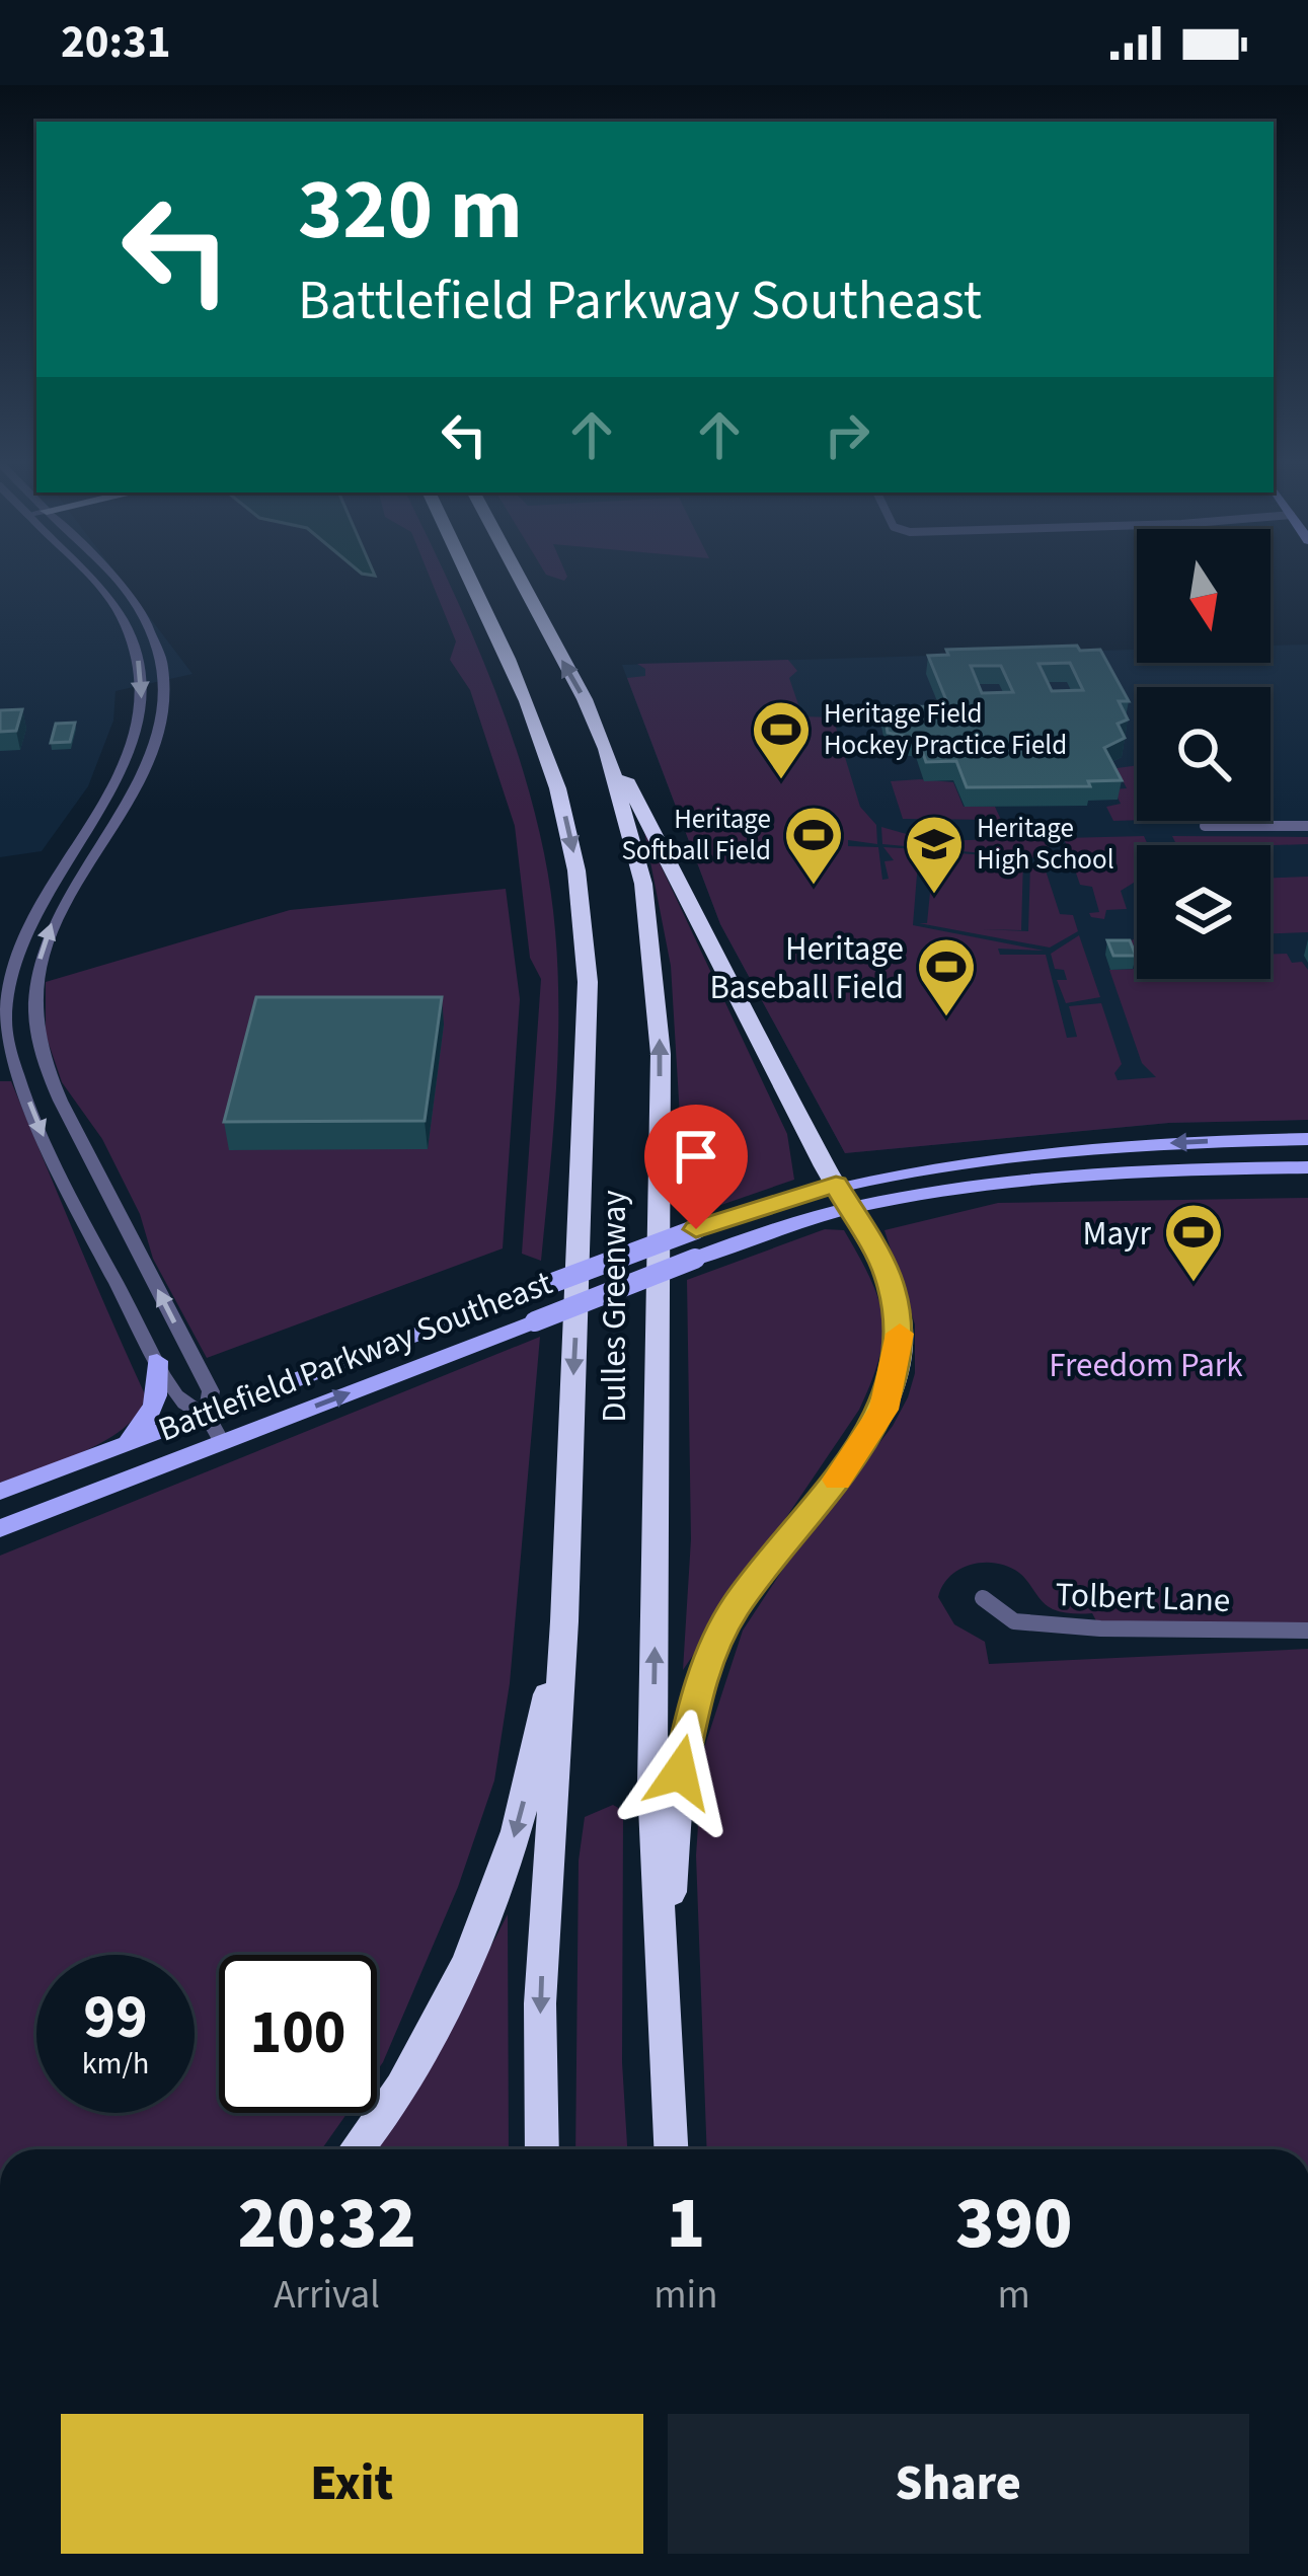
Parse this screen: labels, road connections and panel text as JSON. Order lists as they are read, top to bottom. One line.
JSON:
{"streets":{"highway":["Dulles Greenway"],"main road":["Battlefield Parkway Southeast"],"street":["Tolbert Lane"]},"parks":["Freedom Park"],"places":{"sports":["Heritage Field Hockey Practice Field","Heritage Softball Field","Heritage Baseball Field","Mayr"],"school or university":["Heritage High School"]},"north":"bottom","page":{"status":"20:31","turn":["320 m","Battlefield Parkway Southeast"],"speed":"99 km/h","limit":"100","eta":["20:32","Arrival","1","min","390","m"],"buttons":["Exit","Share"]}}
